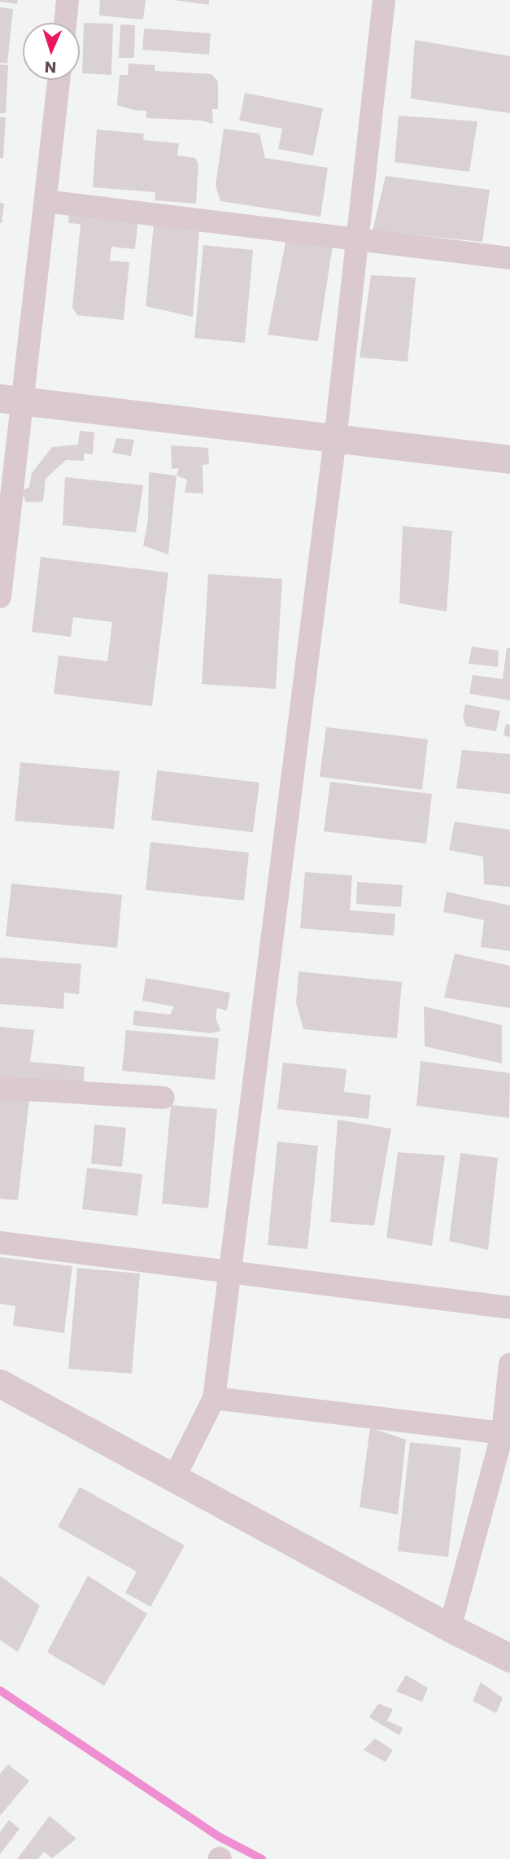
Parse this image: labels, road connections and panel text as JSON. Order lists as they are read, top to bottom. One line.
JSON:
{"north":"bottom"}
